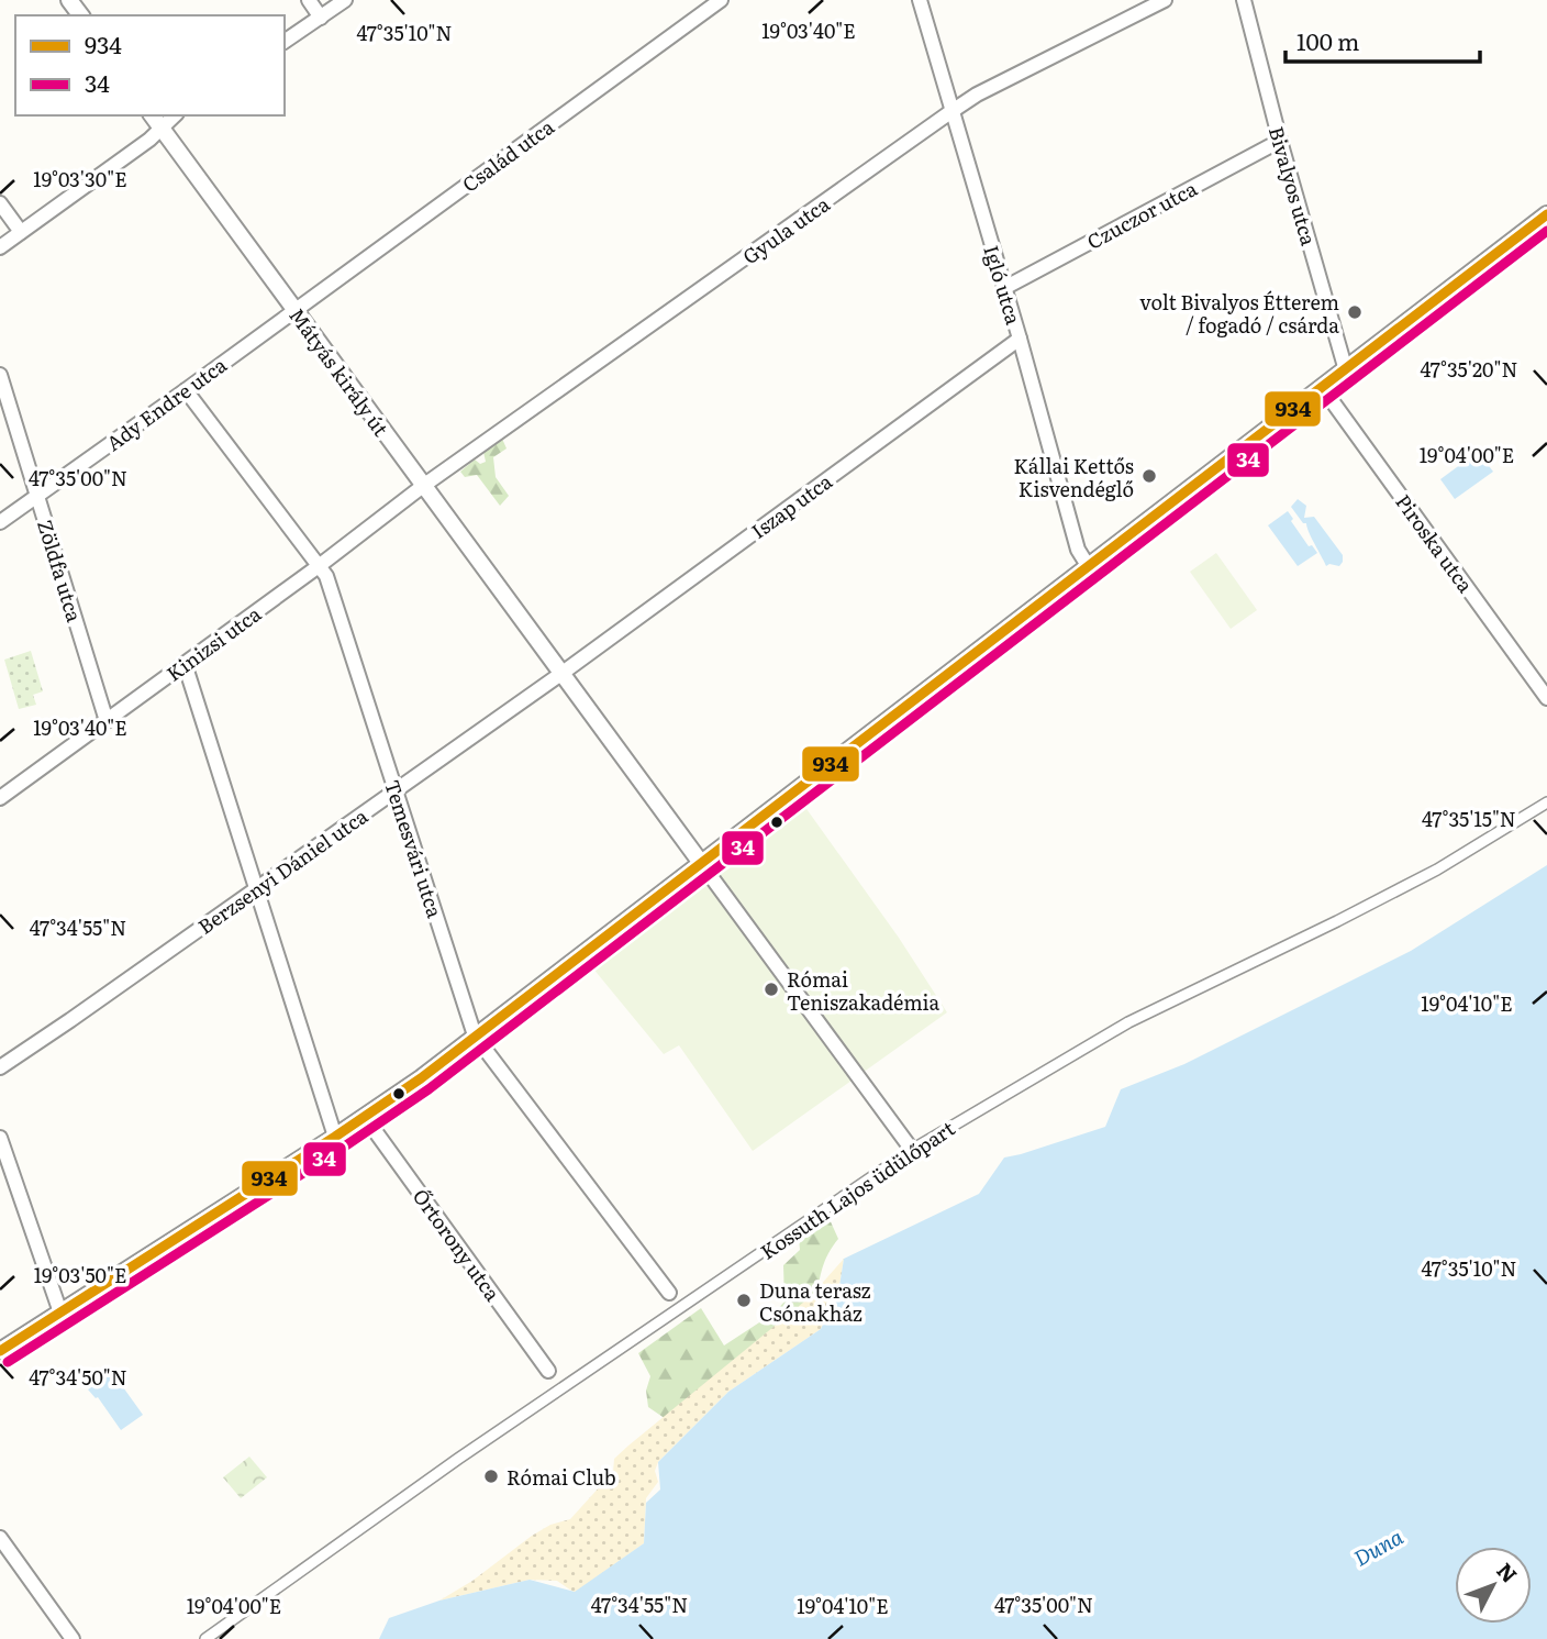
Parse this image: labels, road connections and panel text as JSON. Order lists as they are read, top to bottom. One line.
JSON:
{"streets":{"street":["Család utca","Bivalyos utca","Czuczor utca","Gyula utca","Igló utca","Mátyás király út","Ady Endre utca","Iszap utca","Piroska utca","Zöldfa utca","Kinizsi utca","Temesvári utca","Berzsenyi Dániel utca","Kossuth Lajos üdülőpart","Őrtorony utca"]},"crossings":[["Család utca","Mátyás király út"],["Család utca","Ady Endre utca"],["Bivalyos utca","Czuczor utca"],["Czuczor utca","Igló utca"],["Gyula utca","Igló utca"],["Gyula utca","Mátyás király út"],["Gyula utca","Kinizsi utca"],["Igló utca","Iszap utca"],["Mátyás király út","Ady Endre utca"],["Mátyás király út","Iszap utca"],["Mátyás király út","Kinizsi utca"],["Mátyás király út","Berzsenyi Dániel utca"],["Mátyás király út","Kossuth Lajos üdülőpart"],["Ady Endre utca","Zöldfa utca"],["Ady Endre utca","Temesvári utca"],["Iszap utca","Berzsenyi Dániel utca"],["Zöldfa utca","Kinizsi utca"],["Kinizsi utca","Temesvári utca"],["Temesvári utca","Berzsenyi Dániel utca"]],"water":["Duna"],"places":["volt Bivalyos Étterem / fogadó / csárda","Kállai Kettős Kisvendéglő","Római Teniszakadémia","Duna terasz Csónakház","Római Club"],"lines":["transit line 934","transit line 34"],"legend":["934","34"],"scale_bar":"100 m","north":"top right","coordinates":["19°03'40\"E","47°35'10\"N","19°03'30\"E","47°35'20\"N","19°04'00\"E","47°35'00\"N","47°35'15\"N","47°34'55\"N","19°04'10\"E","19°03'50\"E","47°34'50\"N"]}
